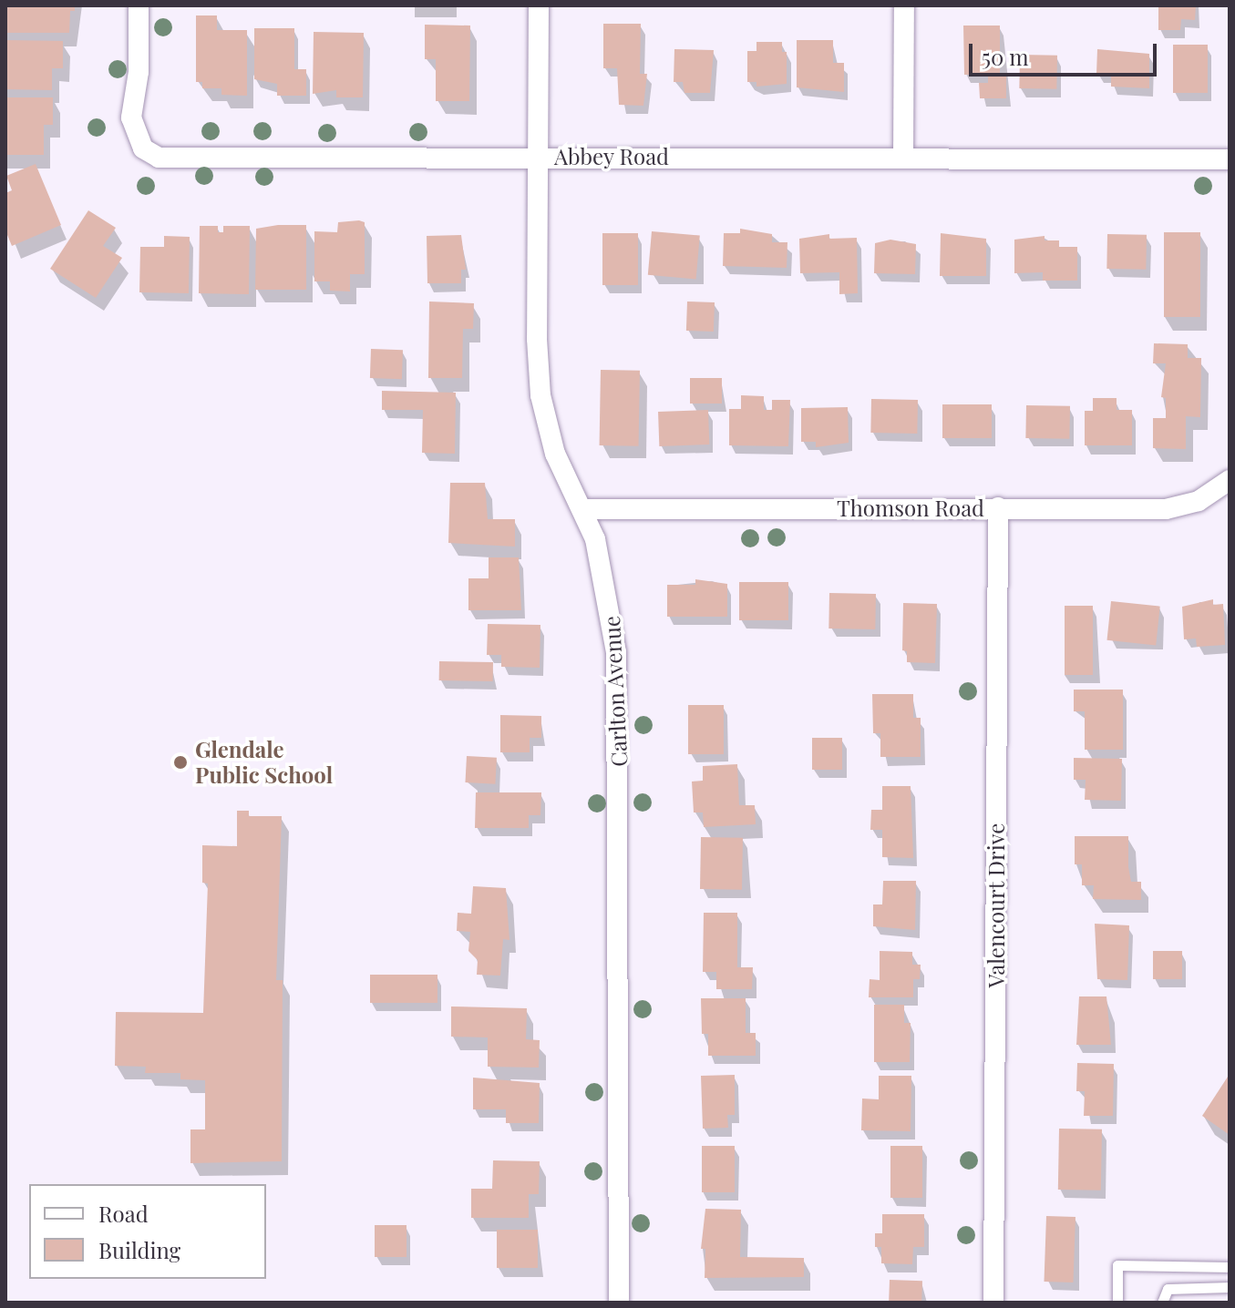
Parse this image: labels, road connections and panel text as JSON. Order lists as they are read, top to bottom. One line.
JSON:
{"streets":{"street":["Abbey Road","Thomson Road","Carlton Avenue","Valencourt Drive"]},"crossings":[["Abbey Road","Carlton Avenue"],["Thomson Road","Carlton Avenue"],["Thomson Road","Valencourt Drive"]],"places":["Glendale Public School"],"legend":["Road","Building"],"scale_bar":"50 m"}
